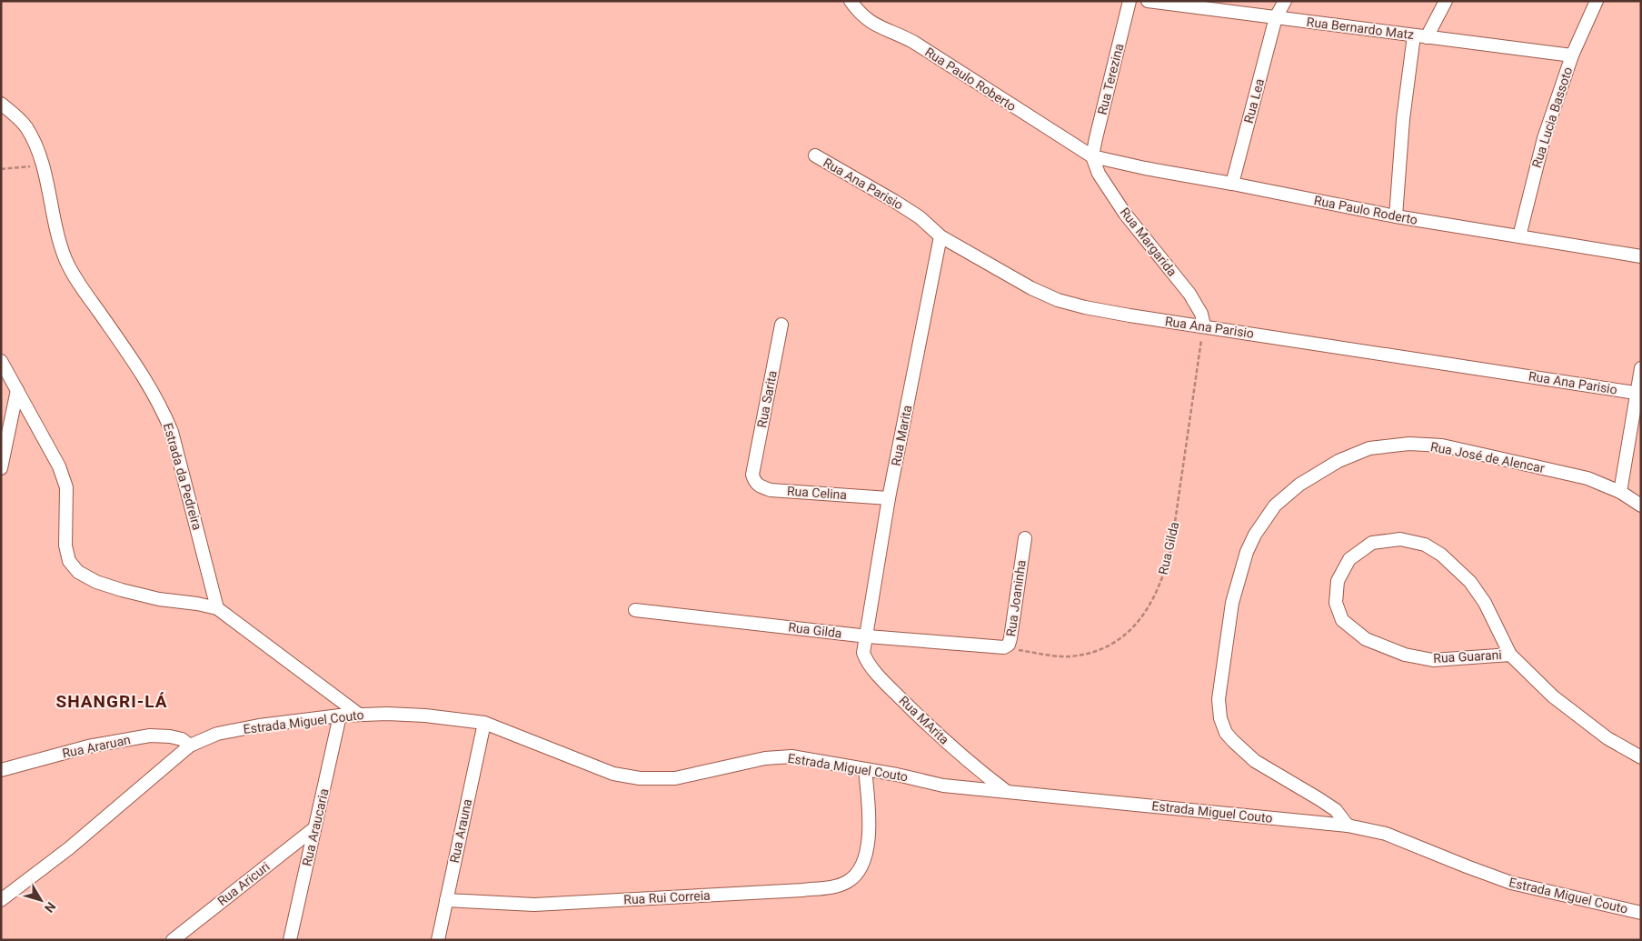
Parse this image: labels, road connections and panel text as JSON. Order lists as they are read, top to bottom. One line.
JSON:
{"streets":{"street":["Rua Bernardo Matz","Rua Paulo Roberto","Rua Terezina","Rua Lea","Rua Lucia Bassoto","Rua Ana Parisio","Rua Paulo Roderto","Rua Margarida","Rua Sarita","Rua Marita","Rua José de Alencar","Estrada da Pedreira","Rua Celina","Rua Gilda","Rua Joaninha","Rua Guarani","Rua MArita","Estrada Miguel Couto","Rua Araruan","Rua Araucaria","Rua Arauna","Rua Aricuri","Rua Rui Correia"]},"crossings":[["Rua Bernardo Matz","Rua Lea"],["Rua Bernardo Matz","Rua Lucia Bassoto"],["Rua Paulo Roberto","Rua Terezina"],["Rua Paulo Roberto","Rua Paulo Roderto"],["Rua Paulo Roberto","Rua Margarida"],["Rua Terezina","Rua Paulo Roderto"],["Rua Terezina","Rua Margarida"],["Rua Lea","Rua Paulo Roderto"],["Rua Lucia Bassoto","Rua Paulo Roderto"],["Rua Ana Parisio","Rua Margarida"],["Rua Ana Parisio","Rua Marita"],["Rua Ana Parisio","Rua Gilda"],["Rua Paulo Roderto","Rua Margarida"],["Rua Margarida","Rua Gilda"],["Rua Sarita","Rua Celina"],["Rua Marita","Rua Celina"],["Rua Marita","Rua Gilda"],["Rua Marita","Rua MArita"],["Rua José de Alencar","Estrada Miguel Couto"],["Rua Gilda","Rua Joaninha"],["Rua Gilda","Rua MArita"],["Rua MArita","Estrada Miguel Couto"],["Estrada Miguel Couto","Rua Araruan"],["Estrada Miguel Couto","Rua Araucaria"],["Estrada Miguel Couto","Rua Arauna"],["Estrada Miguel Couto","Rua Rui Correia"],["Rua Araucaria","Rua Aricuri"],["Rua Arauna","Rua Rui Correia"]],"districts":["SHANGRI-LÁ"],"north":"bottom right"}
